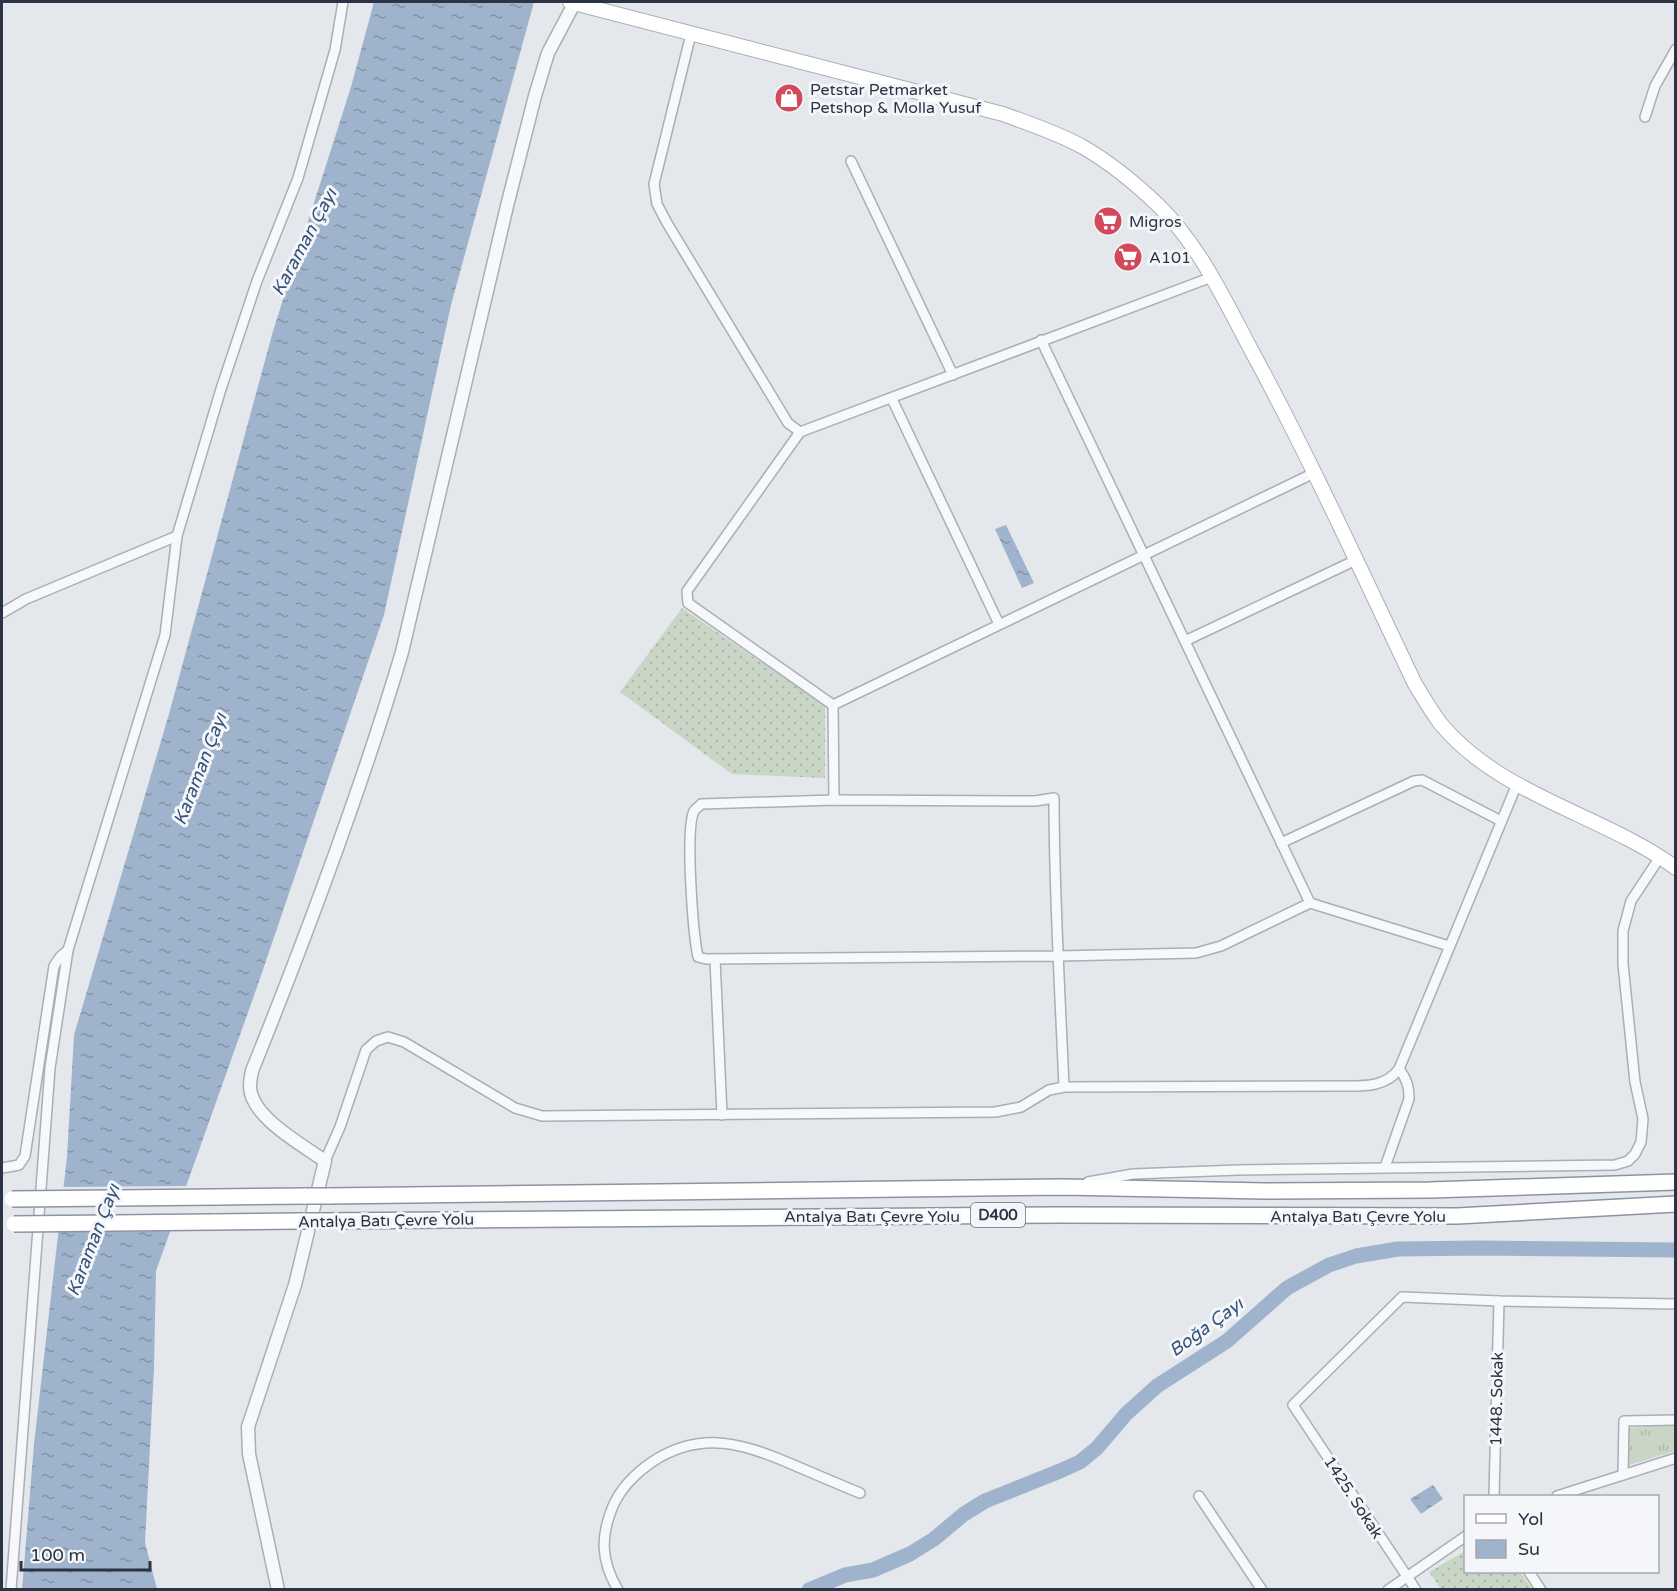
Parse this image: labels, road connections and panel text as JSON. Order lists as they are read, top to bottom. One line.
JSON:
{"streets":{"highway":["D400","Antalya Batı Çevre Yolu"],"street":["1448. Sokak","1425. Sokak"]},"crossings":[["1448. Sokak","1425. Sokak"]],"water":["Karaman Çayı","Boğa Çayı"],"places":{"shop":["Petstar Petmarket Petshop & Molla Yusuf"],"supermarket":["Migros","A101"]},"legend":["Yol","Su"],"scale_bar":"100 m"}
